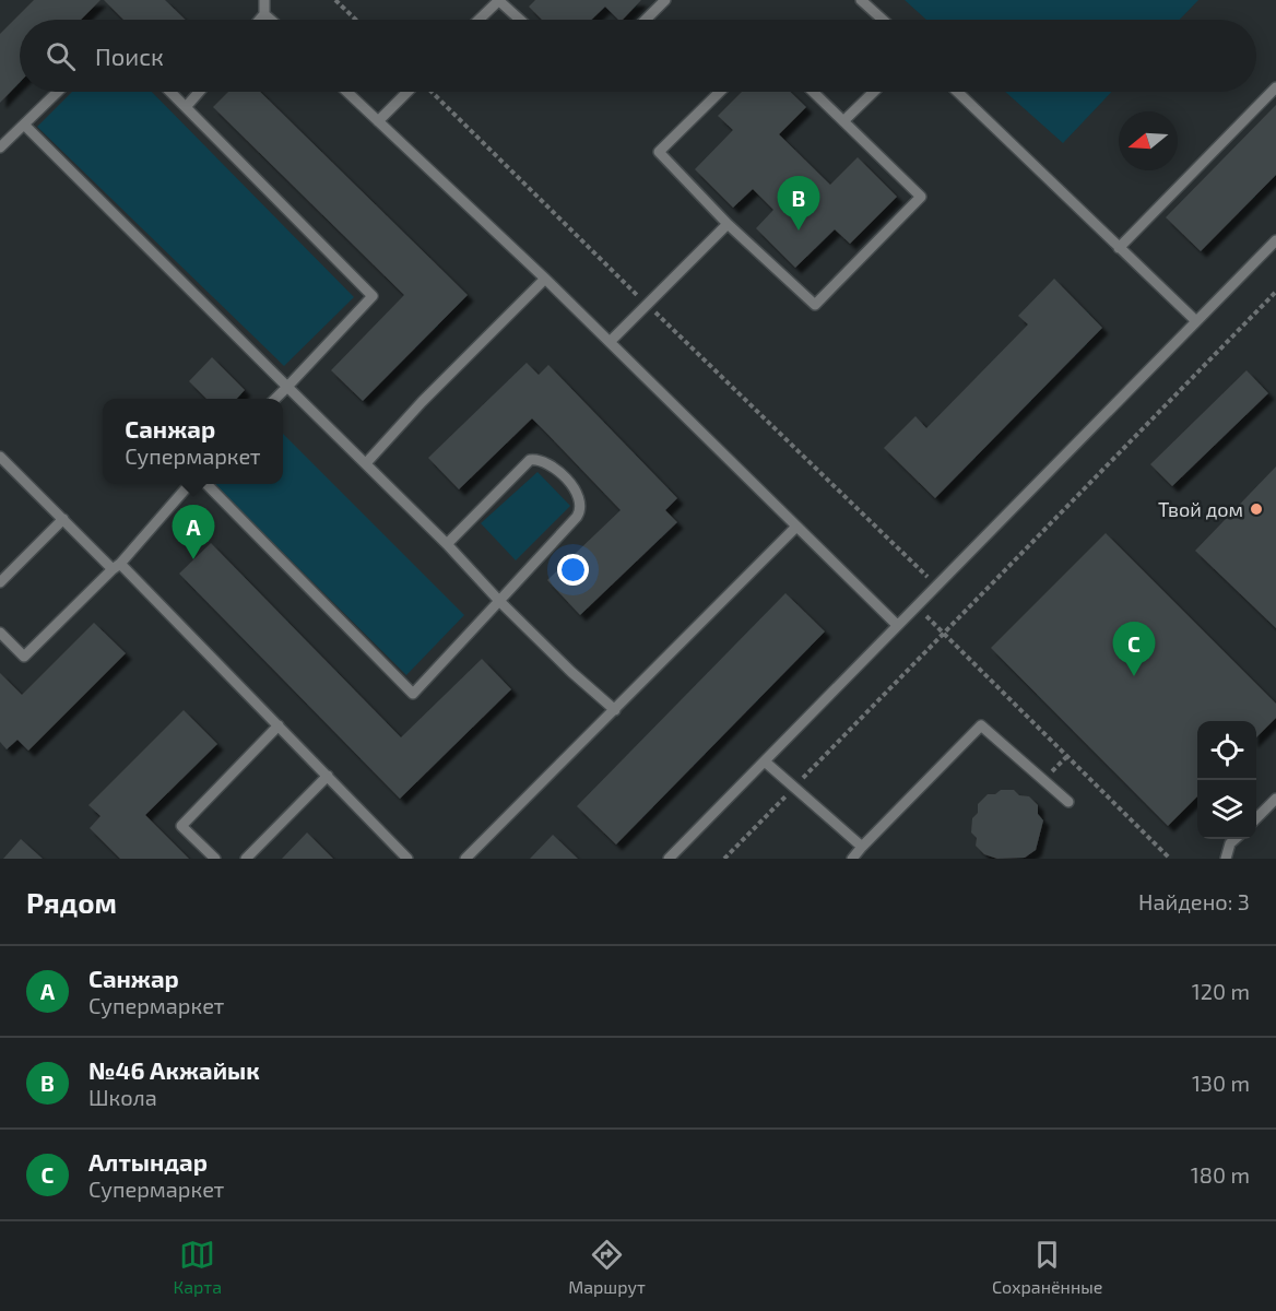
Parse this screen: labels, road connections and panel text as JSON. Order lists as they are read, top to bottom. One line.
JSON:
{"places":["Твой дом"],"north":"left","page":{"search":"Поиск","pins":["B","A","C"],"popup":["Санжар","Супермаркет"],"heading":["Рядом","Найдено: 3"],"list":[{"mark":"A","name":"Санжар","note":"Супермаркет","value":"120 m"},{"mark":"B","name":"№46 Акжайык","note":"Школа","value":"130 m"},{"mark":"C","name":"Алтындар","note":"Супермаркет","value":"180 m"}],"nav":["Карта","Маршрут","Сохранённые"]}}
